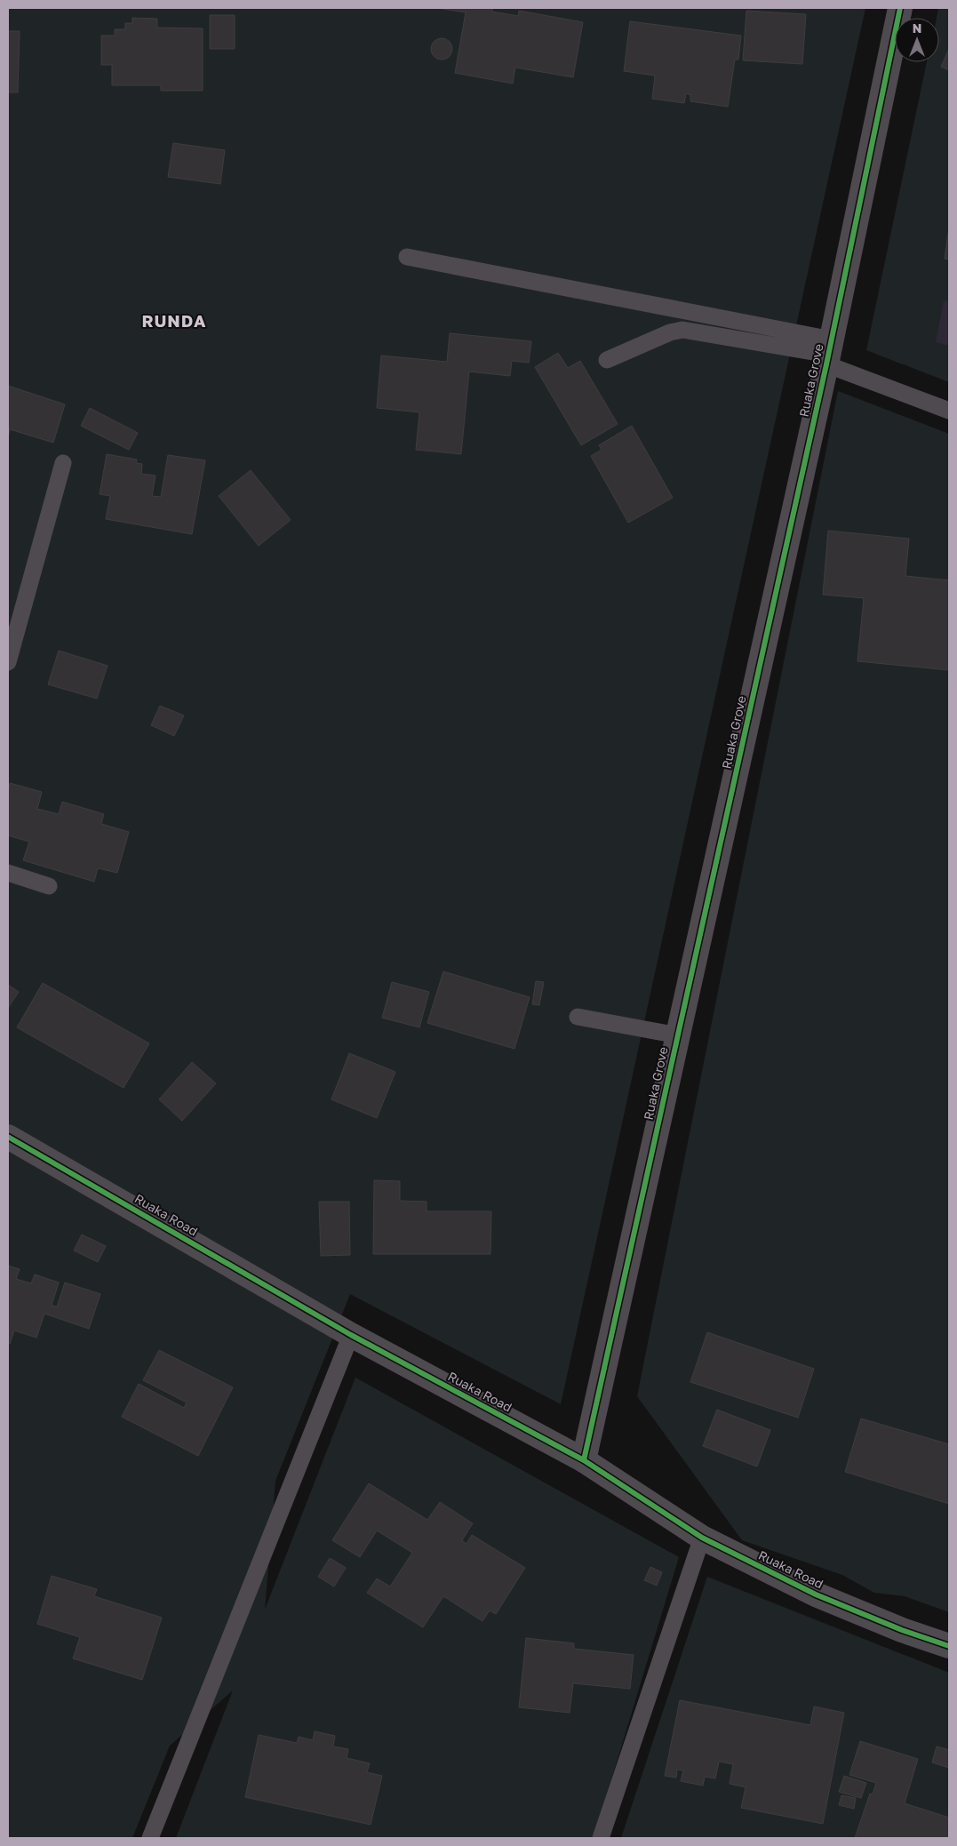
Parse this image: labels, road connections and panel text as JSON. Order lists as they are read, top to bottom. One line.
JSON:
{"streets":{"street":["Ruaka Grove","Ruaka Road"]},"crossings":[["Ruaka Grove","Ruaka Road"]],"districts":["RUNDA"],"north":"top"}
